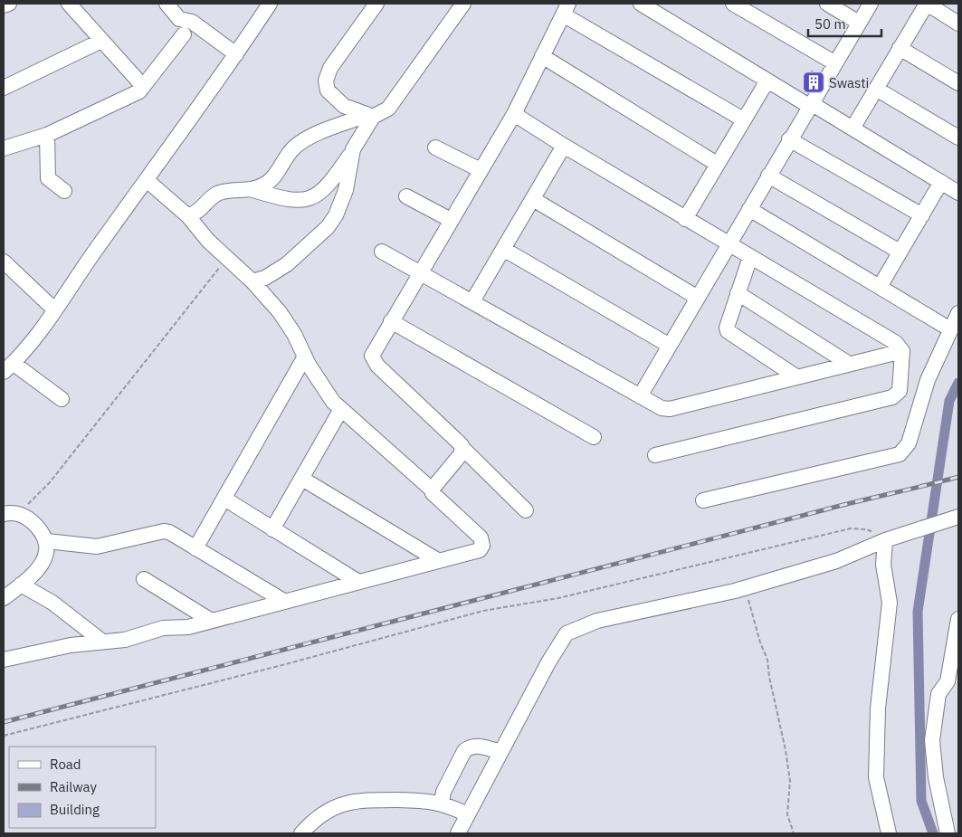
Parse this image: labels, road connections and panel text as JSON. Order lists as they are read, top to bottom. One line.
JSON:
{"places":{"building":["Swasti"]},"legend":["Road","Railway","Building"],"scale_bar":"50 m"}
